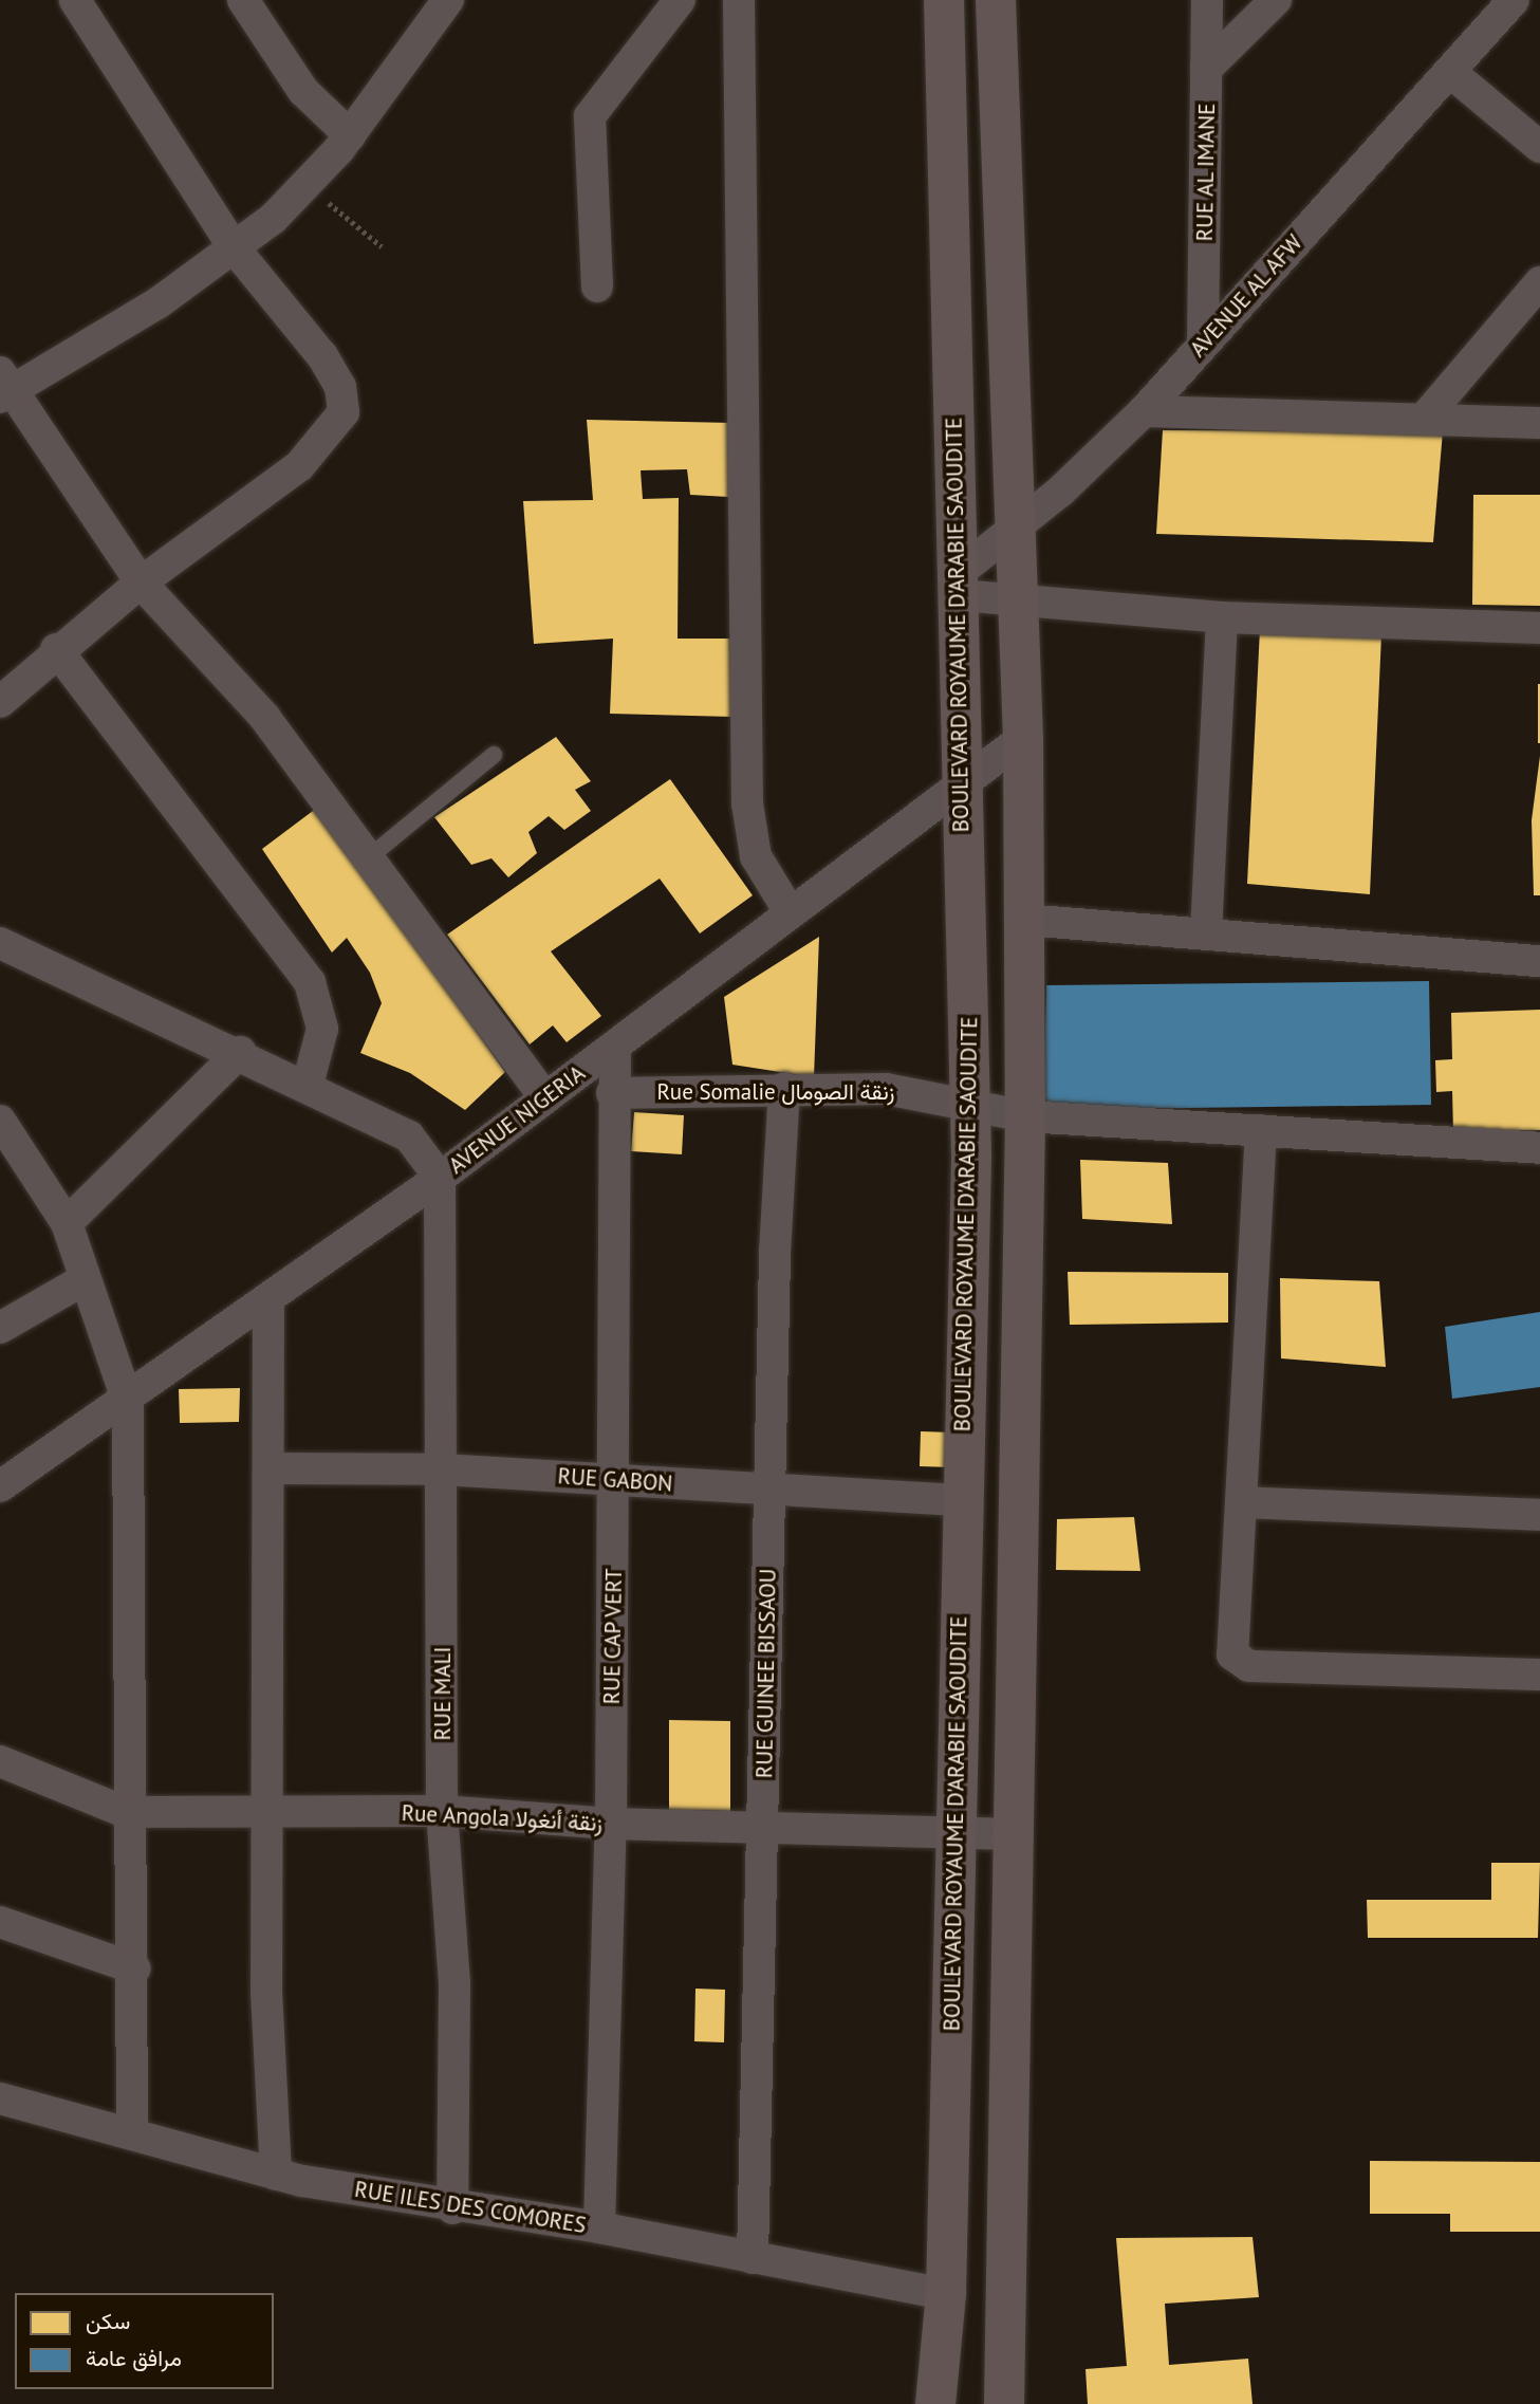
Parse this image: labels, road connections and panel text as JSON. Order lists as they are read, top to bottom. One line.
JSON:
{"streets":{"main road":["BOULEVARD ROYAUME D'ARABIE SAOUDITE"],"street":["RUE AL IMANE","AVENUE AL AFW","Rue Somalie زنقة الصومال","AVENUE NIGERIA","RUE GABON","RUE CAP VERT","RUE GUINEE BISSAOU","RUE MALI","Rue Angola زنقة أنغولا","RUE ILES DES COMORES"]},"crossings":[["RUE AL IMANE","AVENUE AL AFW"],["AVENUE AL AFW","BOULEVARD ROYAUME D'ARABIE SAOUDITE"],["BOULEVARD ROYAUME D'ARABIE SAOUDITE","Rue Somalie زنقة الصومال"],["BOULEVARD ROYAUME D'ARABIE SAOUDITE","AVENUE NIGERIA"],["BOULEVARD ROYAUME D'ARABIE SAOUDITE","RUE GABON"],["BOULEVARD ROYAUME D'ARABIE SAOUDITE","Rue Angola زنقة أنغولا"],["BOULEVARD ROYAUME D'ARABIE SAOUDITE","RUE ILES DES COMORES"],["Rue Somalie زنقة الصومال","RUE CAP VERT"],["Rue Somalie زنقة الصومال","RUE GUINEE BISSAOU"],["AVENUE NIGERIA","RUE CAP VERT"],["AVENUE NIGERIA","RUE MALI"],["RUE GABON","RUE CAP VERT"],["RUE GABON","RUE GUINEE BISSAOU"],["RUE GABON","RUE MALI"],["RUE CAP VERT","Rue Angola زنقة أنغولا"],["RUE CAP VERT","RUE ILES DES COMORES"],["RUE GUINEE BISSAOU","Rue Angola زنقة أنغولا"],["RUE GUINEE BISSAOU","RUE ILES DES COMORES"],["RUE MALI","Rue Angola زنقة أنغولا"],["RUE MALI","RUE ILES DES COMORES"]],"legend":["سكن","مرافق عامة"]}
